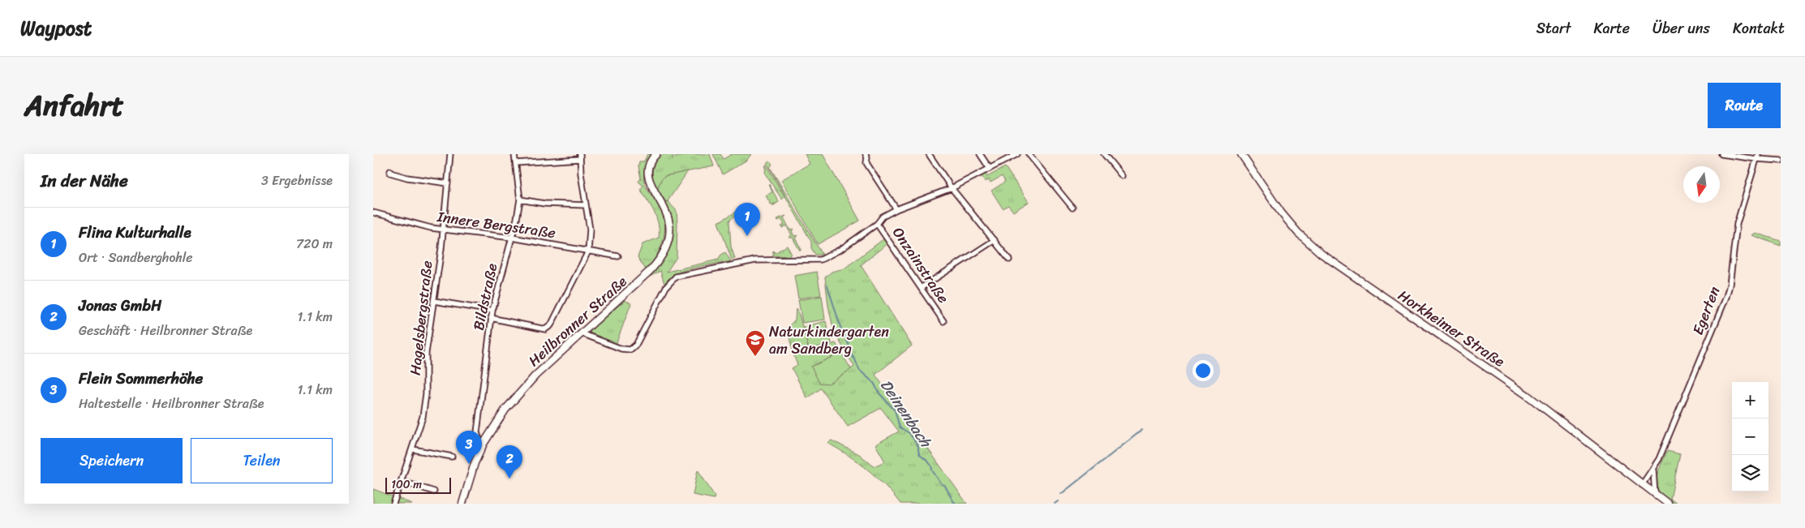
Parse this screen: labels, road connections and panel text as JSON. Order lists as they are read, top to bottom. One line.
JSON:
{"streets":{"main road":["Heilbronner Straße","Horkheimer Straße"],"street":["Innere Bergstraße","Onzainstraße","Bildstraße","Egerten","Hagelsbergstraße"]},"crossings":[["Innere Bergstraße","Bildstraße"],["Innere Bergstraße","Hagelsbergstraße"],["Bildstraße","Heilbronner Straße"],["Egerten","Horkheimer Straße"]],"water":["Deinenbach"],"places":{"school or university":["Naturkindergarten am Sandberg"]},"scale_bar":"100 m","north":"bottom","page":{"header":"Waypost","nav":["Start","Karte","Über uns","Kontakt"],"title":"Anfahrt","buttons":["Route",["Speichern","Teilen"]],"heading":["In der Nähe","3 Ergebnisse"],"pins":["1","3","2"],"list":[{"mark":"1","name":"Flina Kulturhalle","note":"Ort · Sandberghohle","value":"720 m"},{"mark":"2","name":"Jonas GmbH","note":"Geschäft · Heilbronner Straße","value":"1.1 km"},{"mark":"3","name":"Flein Sommerhöhe","note":"Haltestelle · Heilbronner Straße","value":"1.1 km"}],"map_buttons":["+","−"],"scale":"100 m"}}
